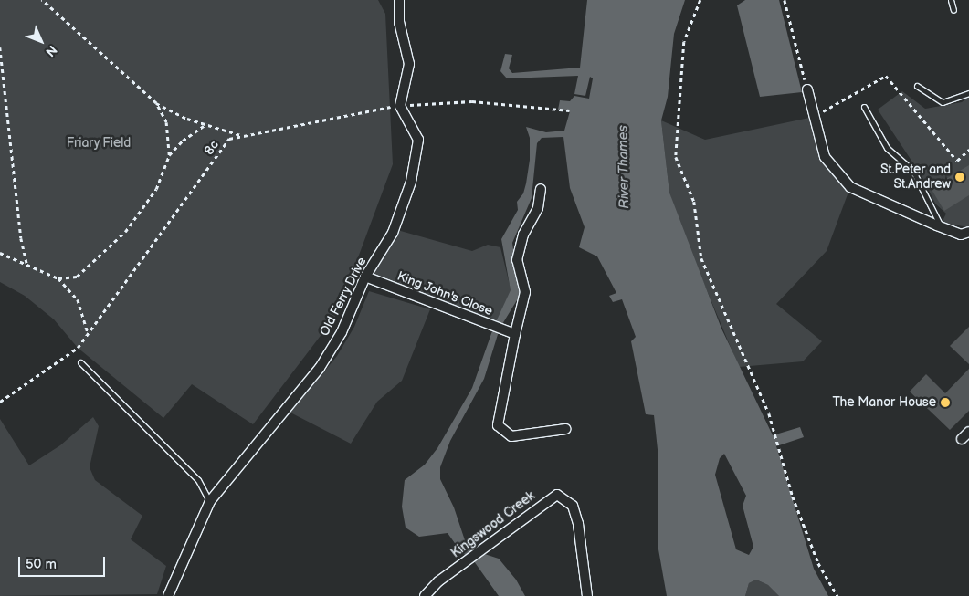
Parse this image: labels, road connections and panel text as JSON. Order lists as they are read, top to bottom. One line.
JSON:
{"streets":{"street":["King John's Close","Old Ferry Drive","Kingswood Creek"],"path":["8c"]},"crossings":[["8c","Old Ferry Drive"],["King John's Close","Old Ferry Drive"]],"water":["River Thames"],"parks":["Friary Field"],"places":["St.Peter and St.Andrew","The Manor House"],"scale_bar":"50 m","north":"bottom right"}
